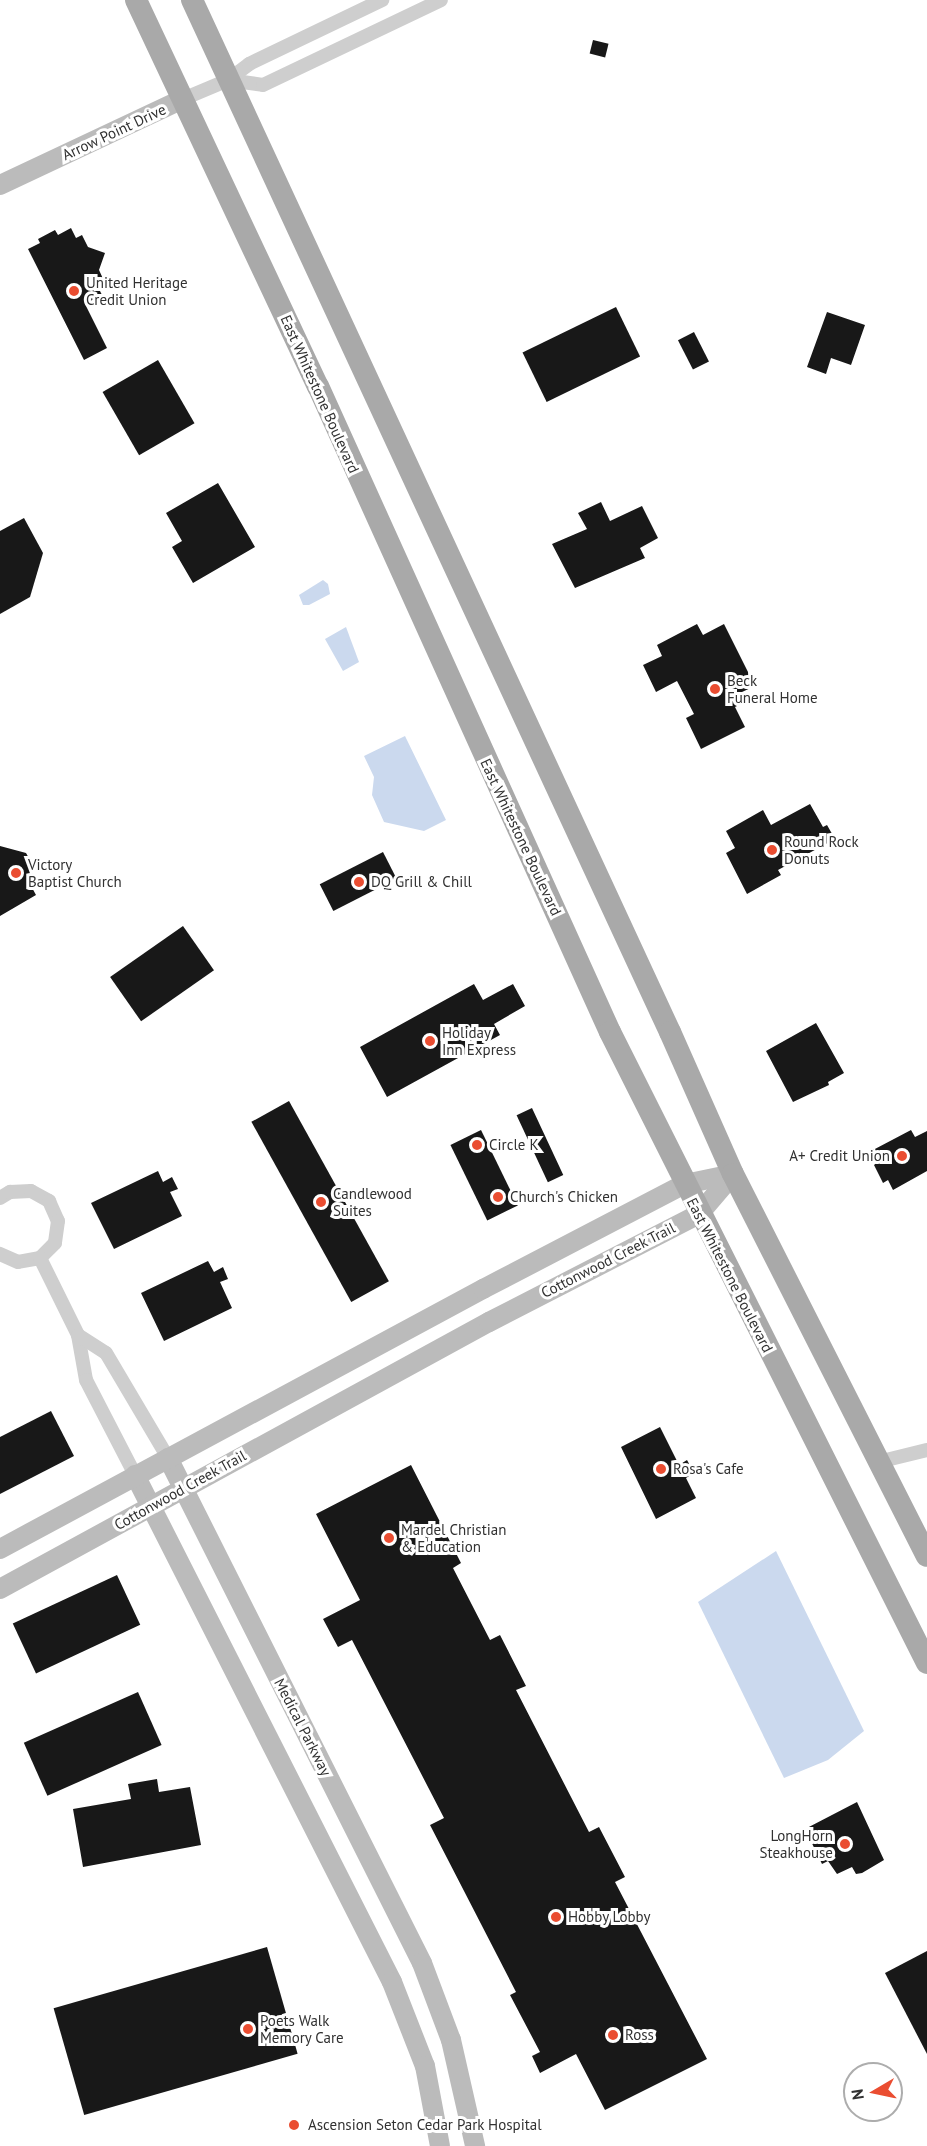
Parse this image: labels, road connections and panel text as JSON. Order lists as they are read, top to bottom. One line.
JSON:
{"streets":{"main road":["East Whitestone Boulevard"],"street":["Arrow Point Drive","Cottonwood Creek Trail","Medical Parkway"]},"crossings":[["Arrow Point Drive","East Whitestone Boulevard"],["East Whitestone Boulevard","Cottonwood Creek Trail"],["Cottonwood Creek Trail","Medical Parkway"]],"places":["United Heritage Credit Union","Beck Funeral Home","Round Rock Donuts","Victory Baptist Church","DQ Grill & Chill","Holiday Inn Express","Circle K","A+ Credit Union","Church's Chicken","Candlewood Suites","Rosa's Cafe","Mardel Christian & Education","LongHorn Steakhouse","Hobby Lobby","Poets Walk Memory Care","Ross","Ascension Seton Cedar Park Hospital"],"north":"left"}
